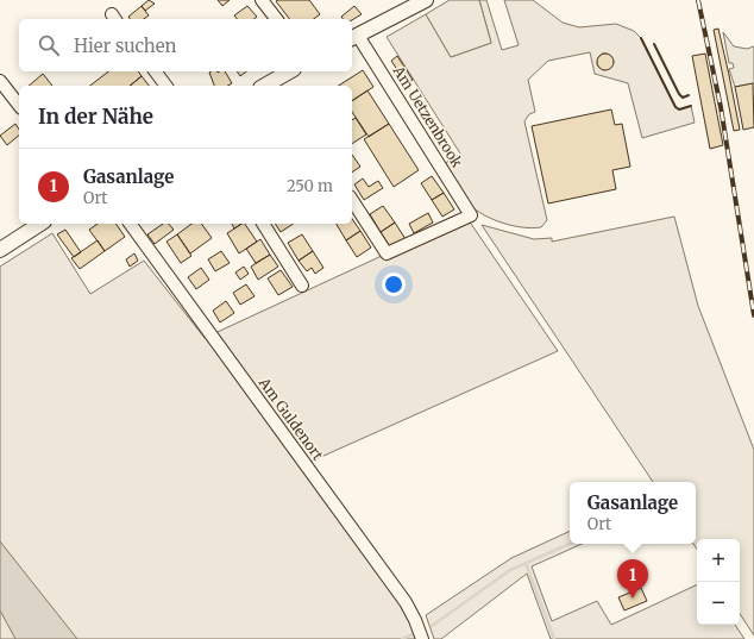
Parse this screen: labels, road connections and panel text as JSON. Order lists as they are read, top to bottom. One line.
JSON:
{"streets":{"street":["Am Uetzenbrook","Am Guldenort"]},"page":{"search":"Hier suchen","heading":"In der Nähe","list":[{"mark":"1","name":"Gasanlage","note":"Ort","value":"250 m"}],"popup":["Gasanlage","Ort"],"map_buttons":["+","−"],"pins":"1"}}
